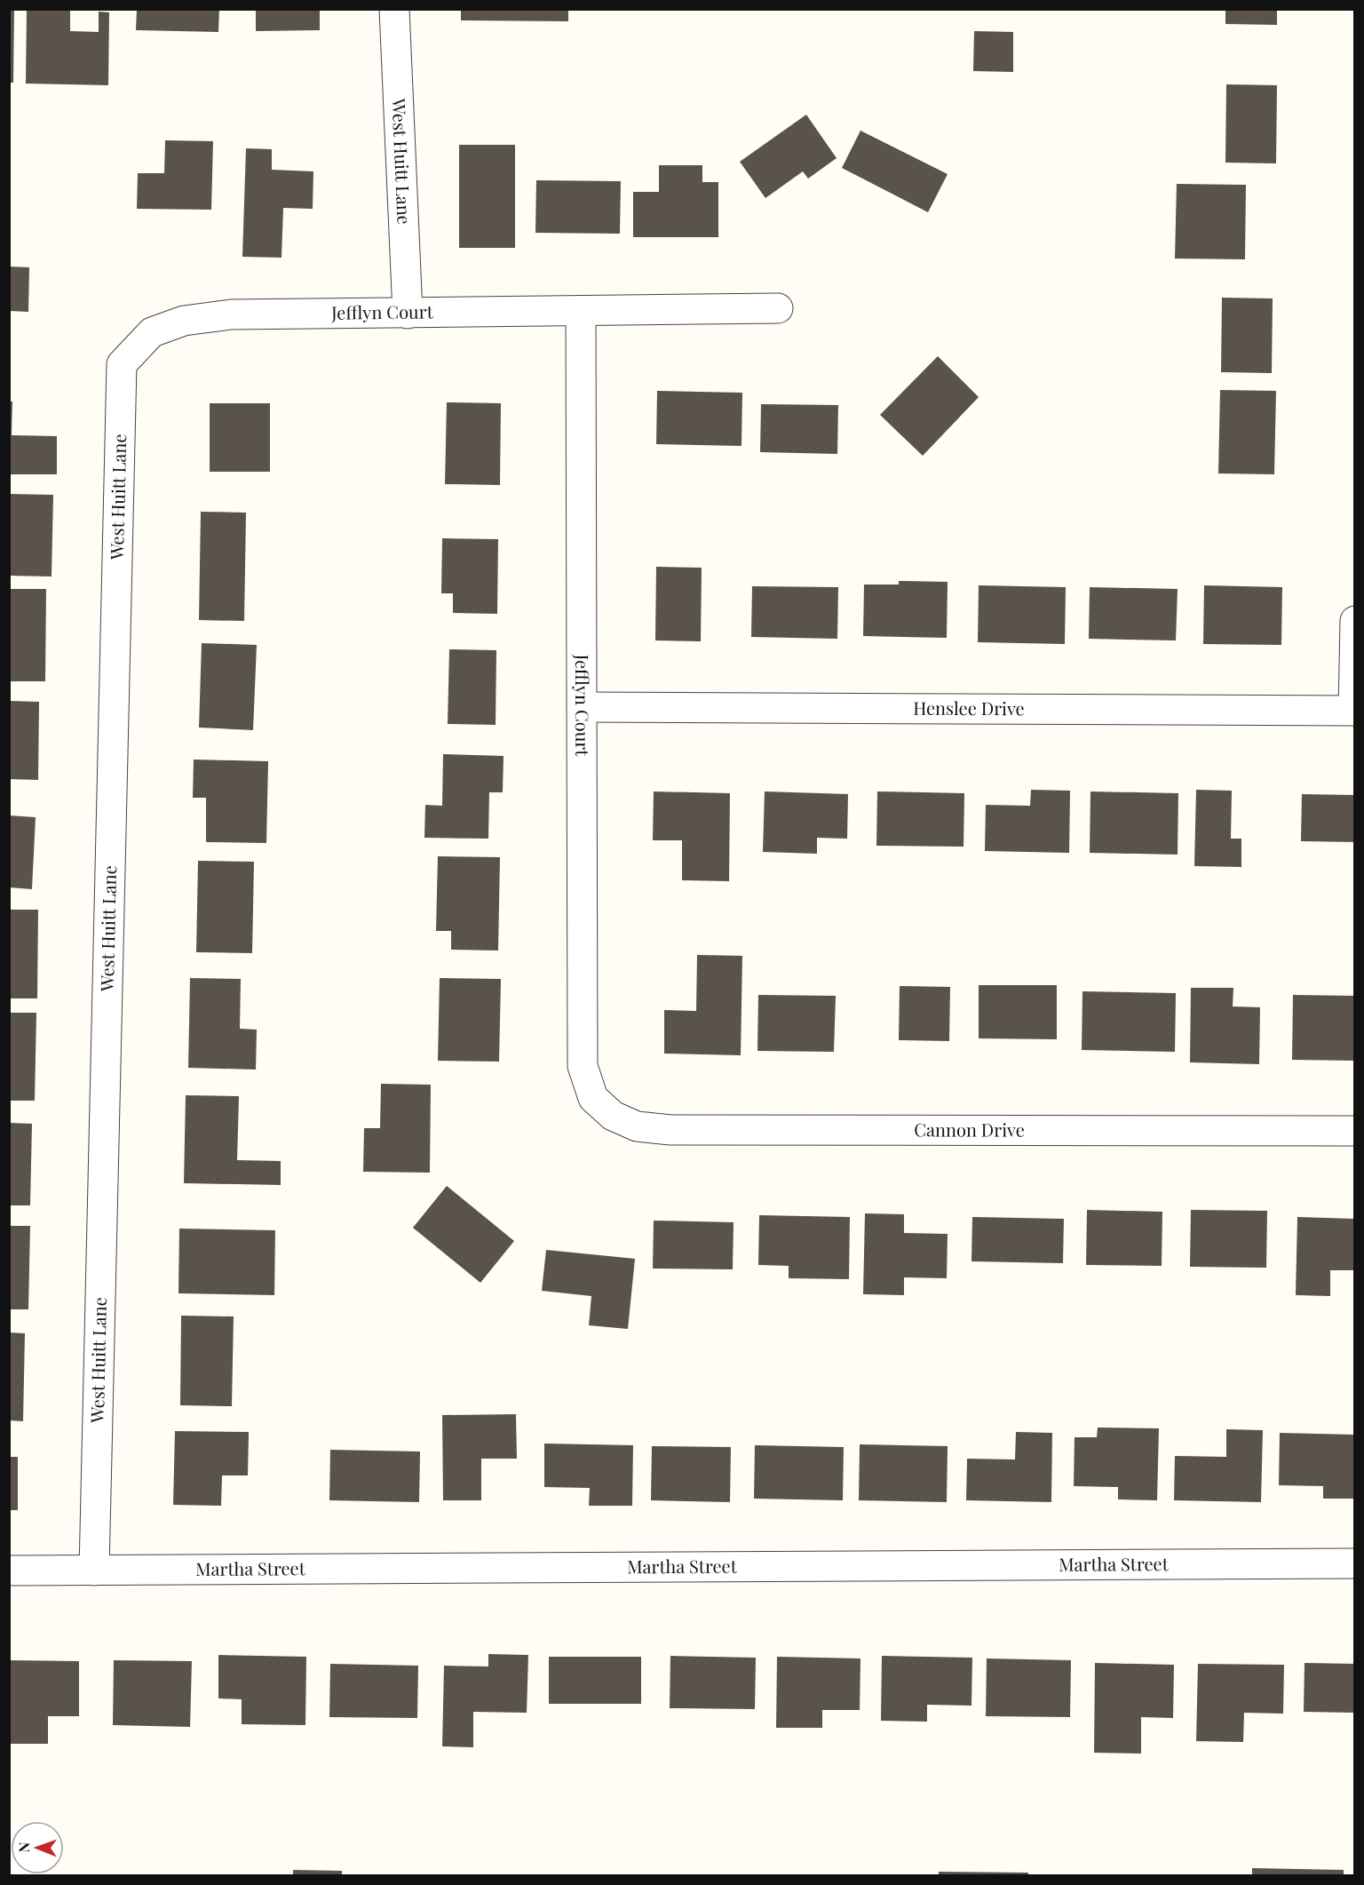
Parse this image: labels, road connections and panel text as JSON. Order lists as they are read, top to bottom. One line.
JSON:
{"streets":{"street":["West Huitt Lane","Jefflyn Court","Henslee Drive","Cannon Drive","Martha Street"]},"crossings":[["West Huitt Lane","Jefflyn Court"],["West Huitt Lane","Martha Street"],["Jefflyn Court","Henslee Drive"],["Jefflyn Court","Cannon Drive"]],"north":"left"}
